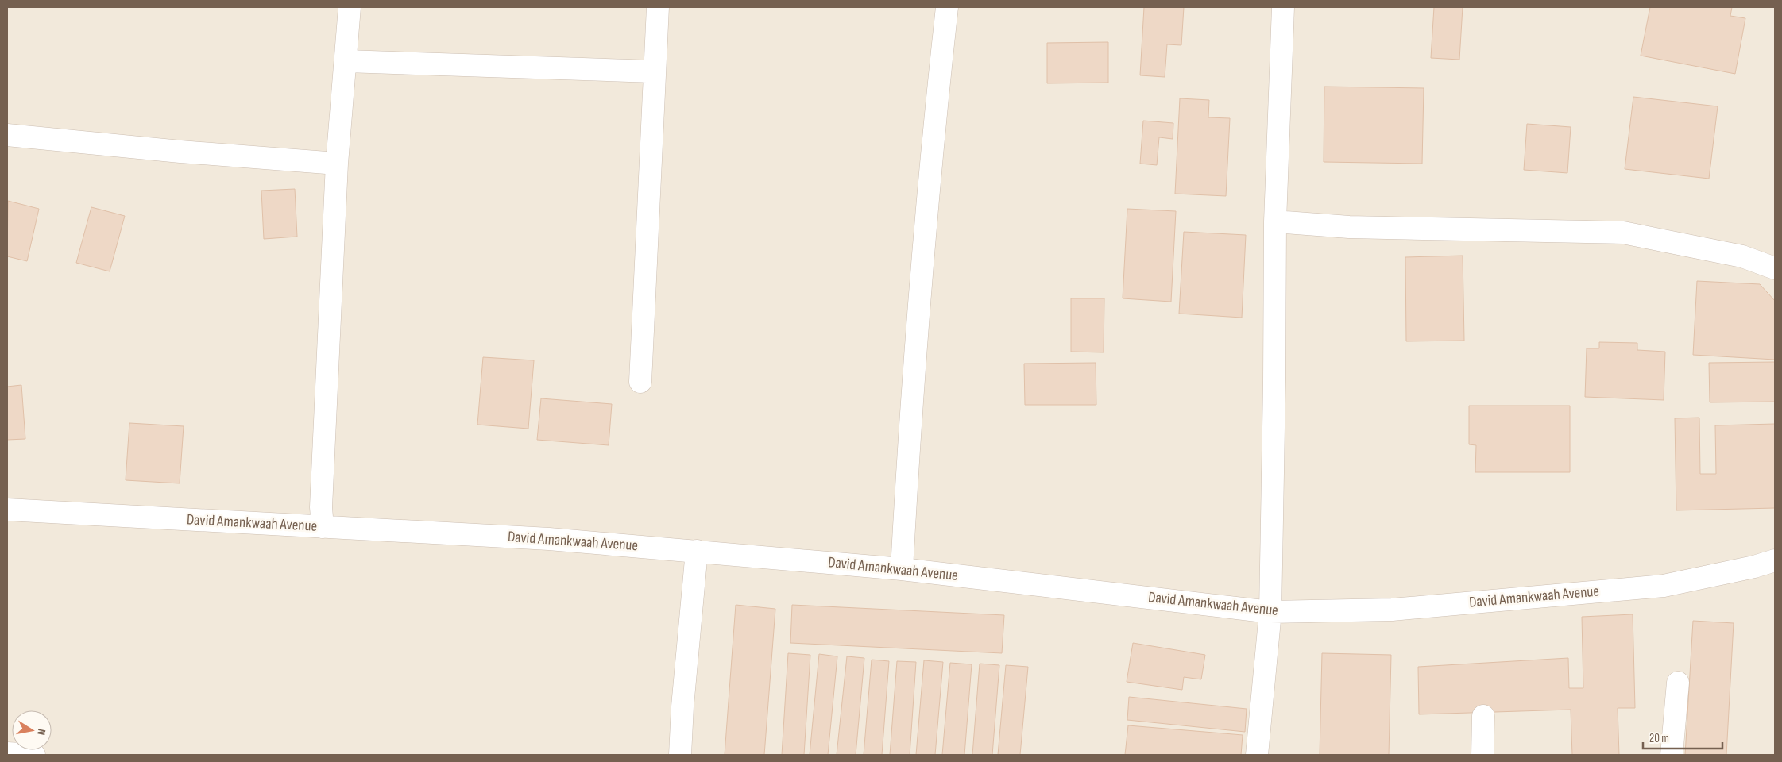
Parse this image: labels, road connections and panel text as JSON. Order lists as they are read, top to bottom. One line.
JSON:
{"streets":{"street":["David Amankwaah Avenue"]},"scale_bar":"20 m","north":"right"}
